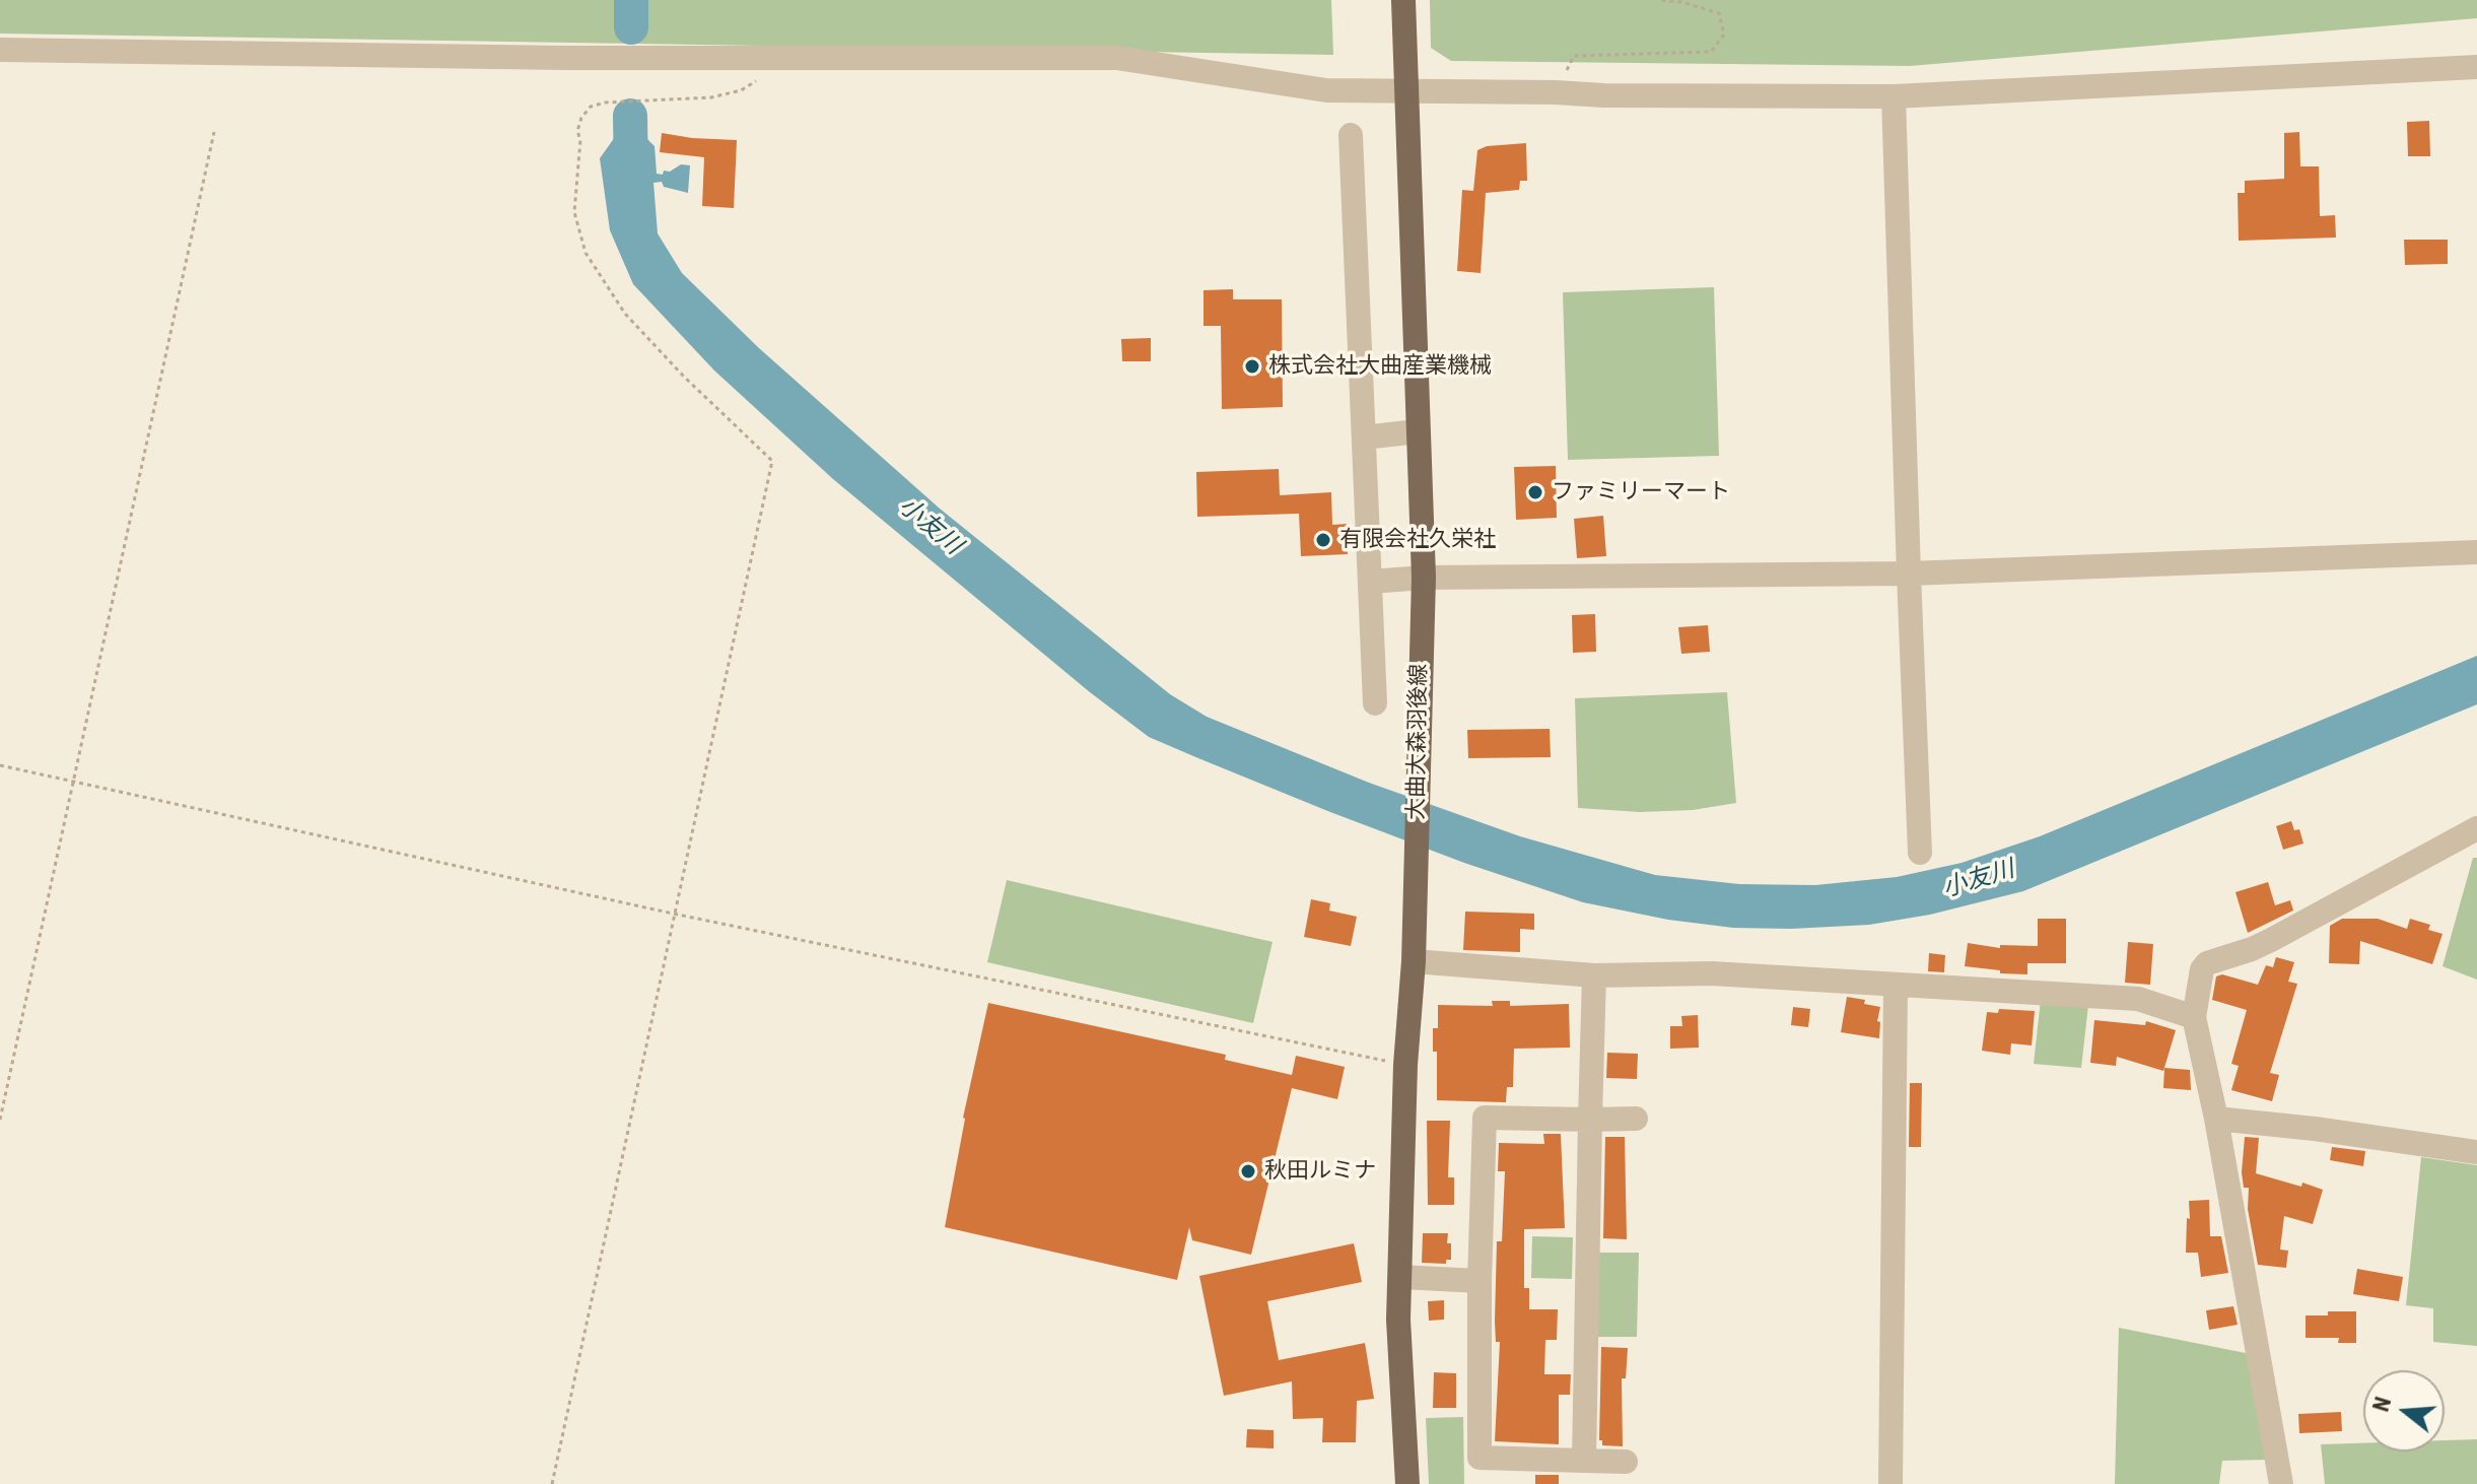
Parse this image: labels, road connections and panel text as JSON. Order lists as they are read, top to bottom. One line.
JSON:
{"streets":{"main road":["大曲大森羽後線"]},"water":["小友川"],"places":["株式会社大曲産業機械","ファミリーマート","有限会社久栄社","秋田ルミナ"],"north":"left"}
